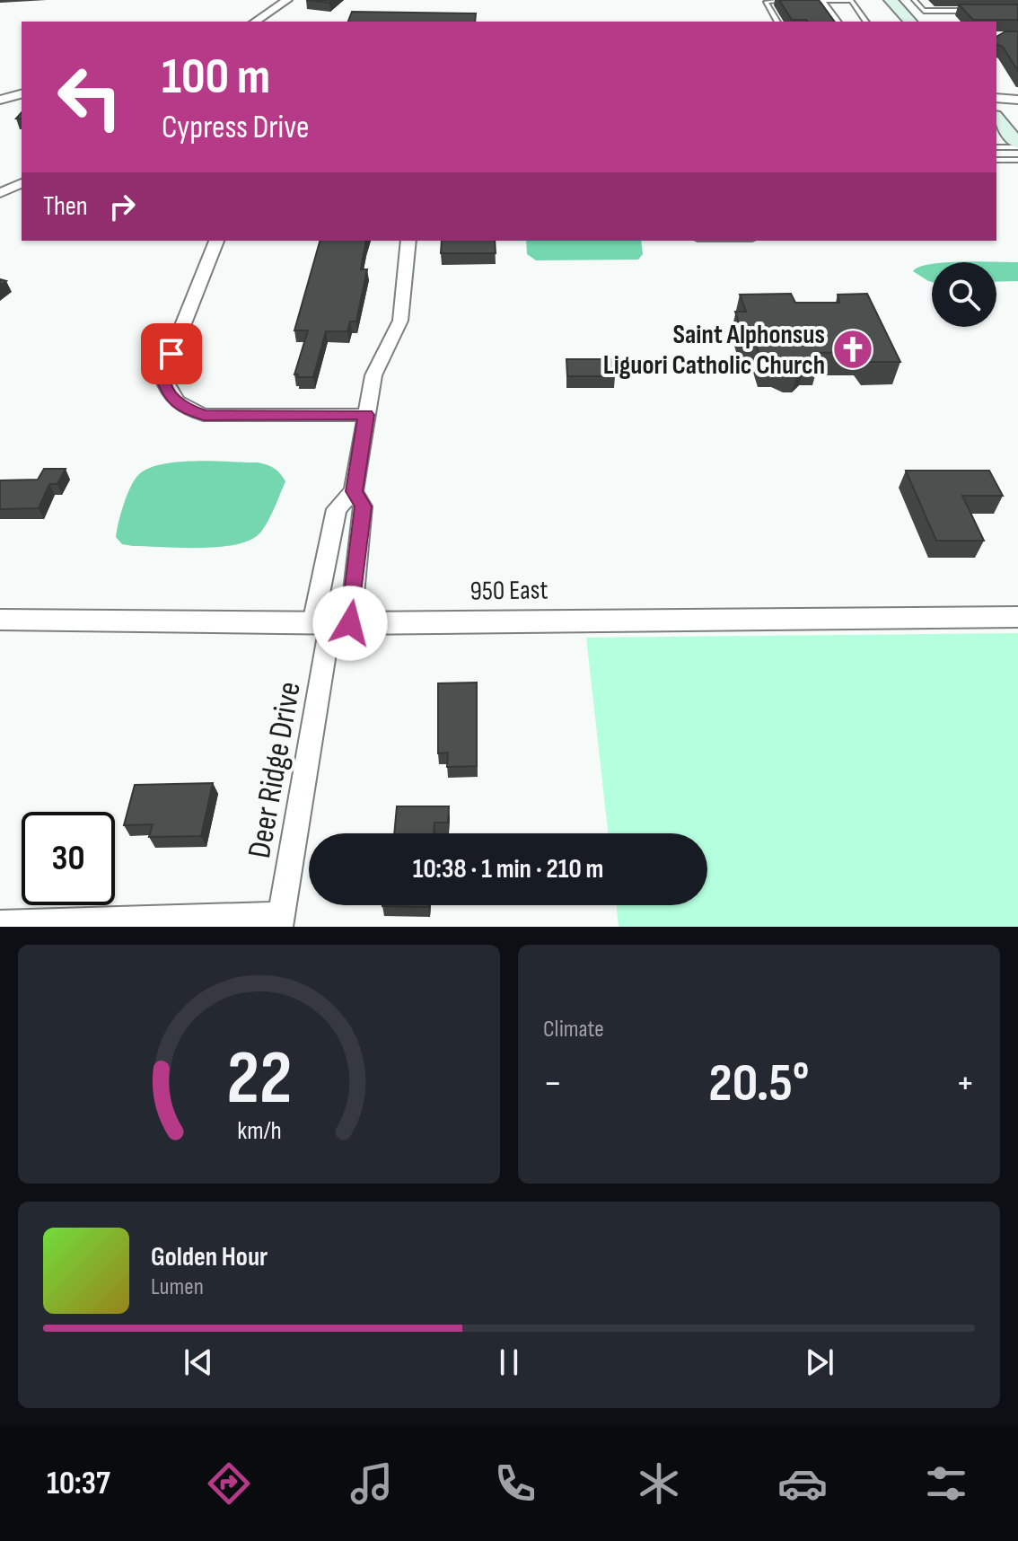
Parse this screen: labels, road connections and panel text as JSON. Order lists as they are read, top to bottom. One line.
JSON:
{"streets":{"street":["950 East","Deer Ridge Drive"]},"crossings":[["950 East","Deer Ridge Drive"]],"places":{"church":["Saint Alphonsus Liguori Catholic Church"]},"page":{"turn":["100 m","Cypress Drive"],"then":"Then","limit":"30","trip":"10:38 · 1 min · 210 m","tile":"Climate","heat":["−","20.5°","+"],"song":["Golden Hour","Lumen"],"tabs":"10:37","gauge":["22","km/h"]}}
